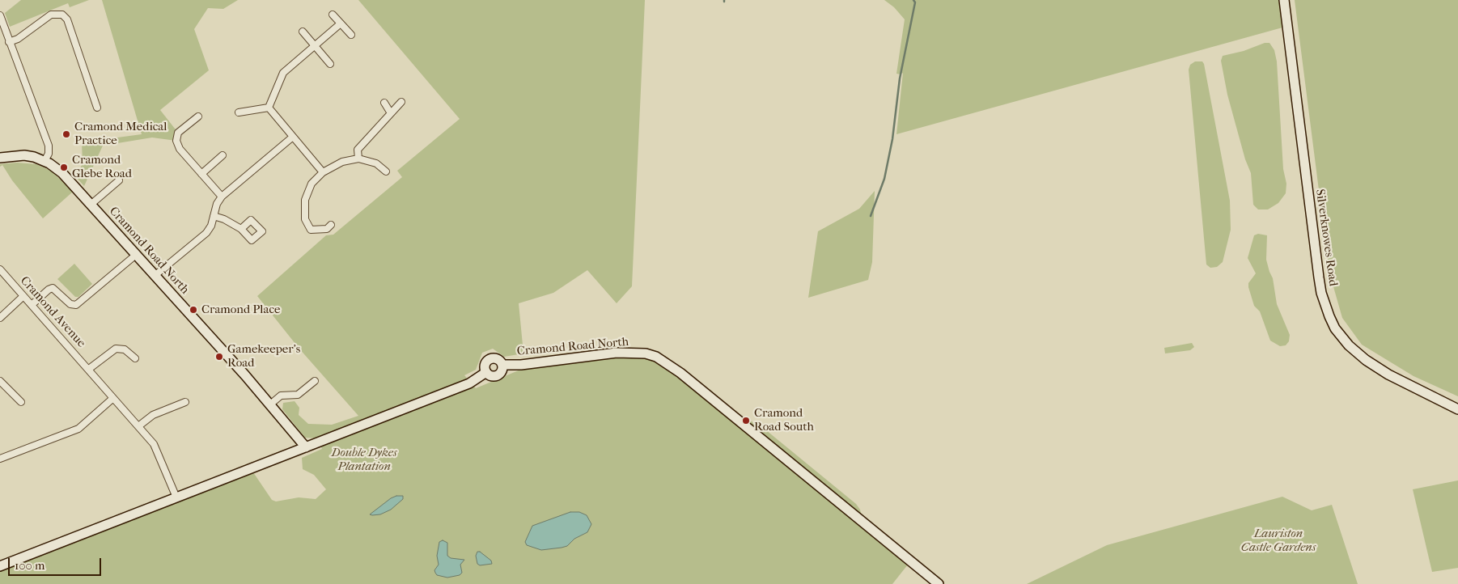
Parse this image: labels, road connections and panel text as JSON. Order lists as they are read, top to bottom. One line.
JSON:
{"streets":{"street":["Silverknowes Road","Cramond Road North","Cramond Avenue"]},"parks":["Double Dykes Plantation","Lauriston Castle Gardens"],"places":["Cramond Medical Practice","Cramond Glebe Road","Cramond Place","Gamekeeper's Road","Cramond Road South"],"scale_bar":"100 m"}
